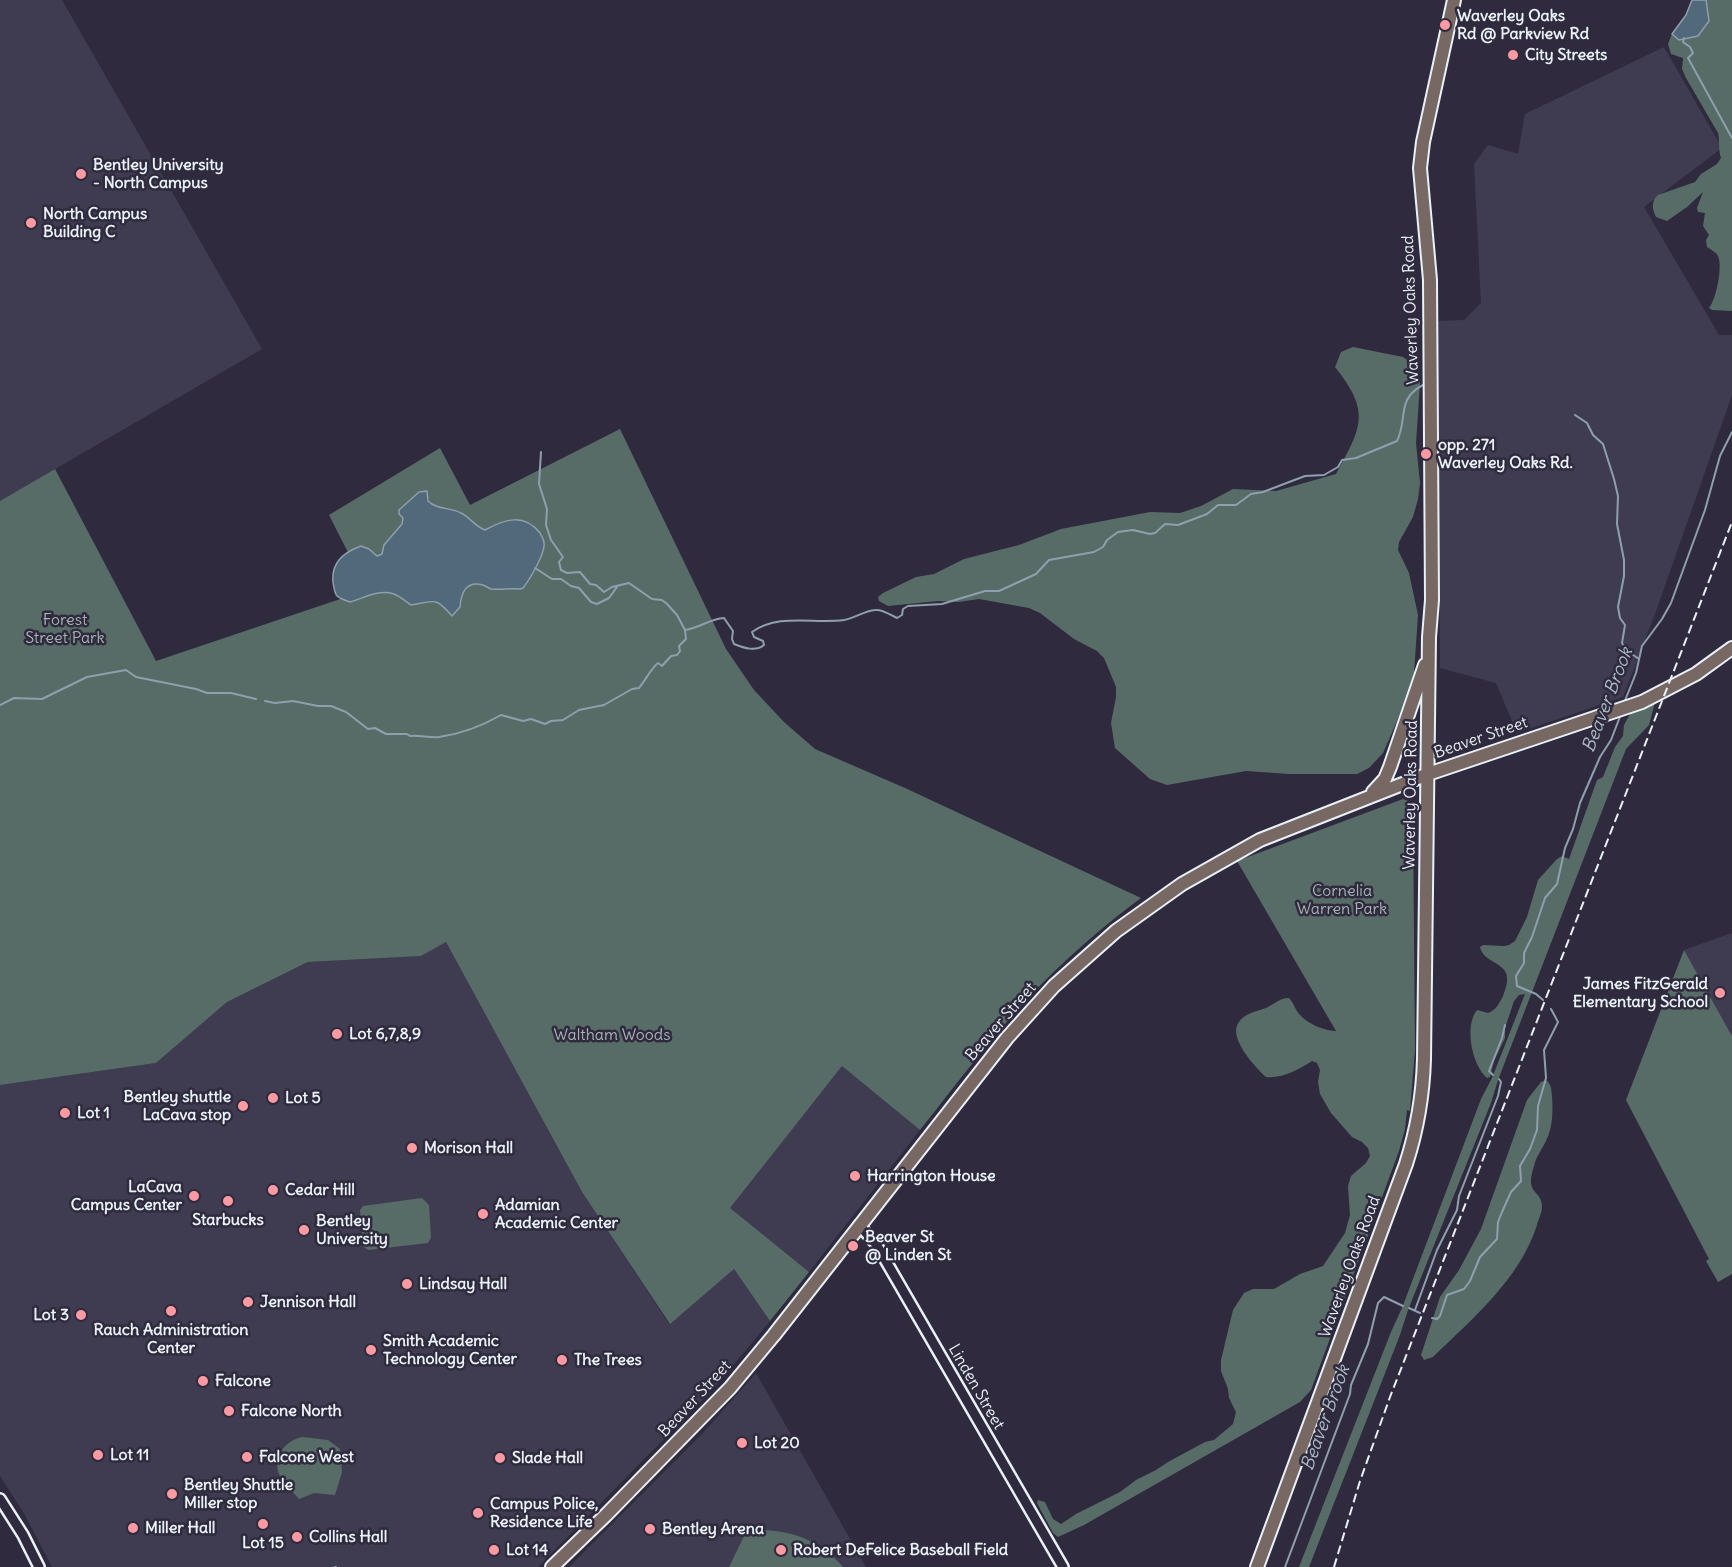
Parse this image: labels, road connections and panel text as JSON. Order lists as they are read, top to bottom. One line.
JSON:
{"streets":{"main road":["Waverley Oaks Road","Beaver Street"],"street":["Linden Street"]},"crossings":[["Waverley Oaks Road","Beaver Street"],["Beaver Street","Linden Street"]],"water":["Beaver Brook"],"parks":["Forest Street Park","Cornelia Warren Park","Waltham Woods"],"places":["Waverley Oaks Rd @ Parkview Rd","City Streets","Bentley University - North Campus","North Campus Building C","opp. 271 Waverley Oaks Rd.","James FitzGerald Elementary School","Lot 6,7,8,9","Lot 5","Bentley shuttle LaCava stop","Lot 1","Morison Hall","Harrington House","Cedar Hill","LaCava Campus Center","Starbucks","Adamian Academic Center","Bentley University","Beaver St @ Linden St","Lindsay Hall","Jennison Hall","Rauch Administration Center","Lot 3","Smith Academic Technology Center","The Trees","Falcone","Falcone North","Lot 20","Lot 11","Falcone West","Slade Hall","Bentley Shuttle Miller stop","Campus Police, Residence Life","Lot 15","Miller Hall","Bentley Arena","Collins Hall","Lot 14","Robert DeFelice Baseball Field"]}
